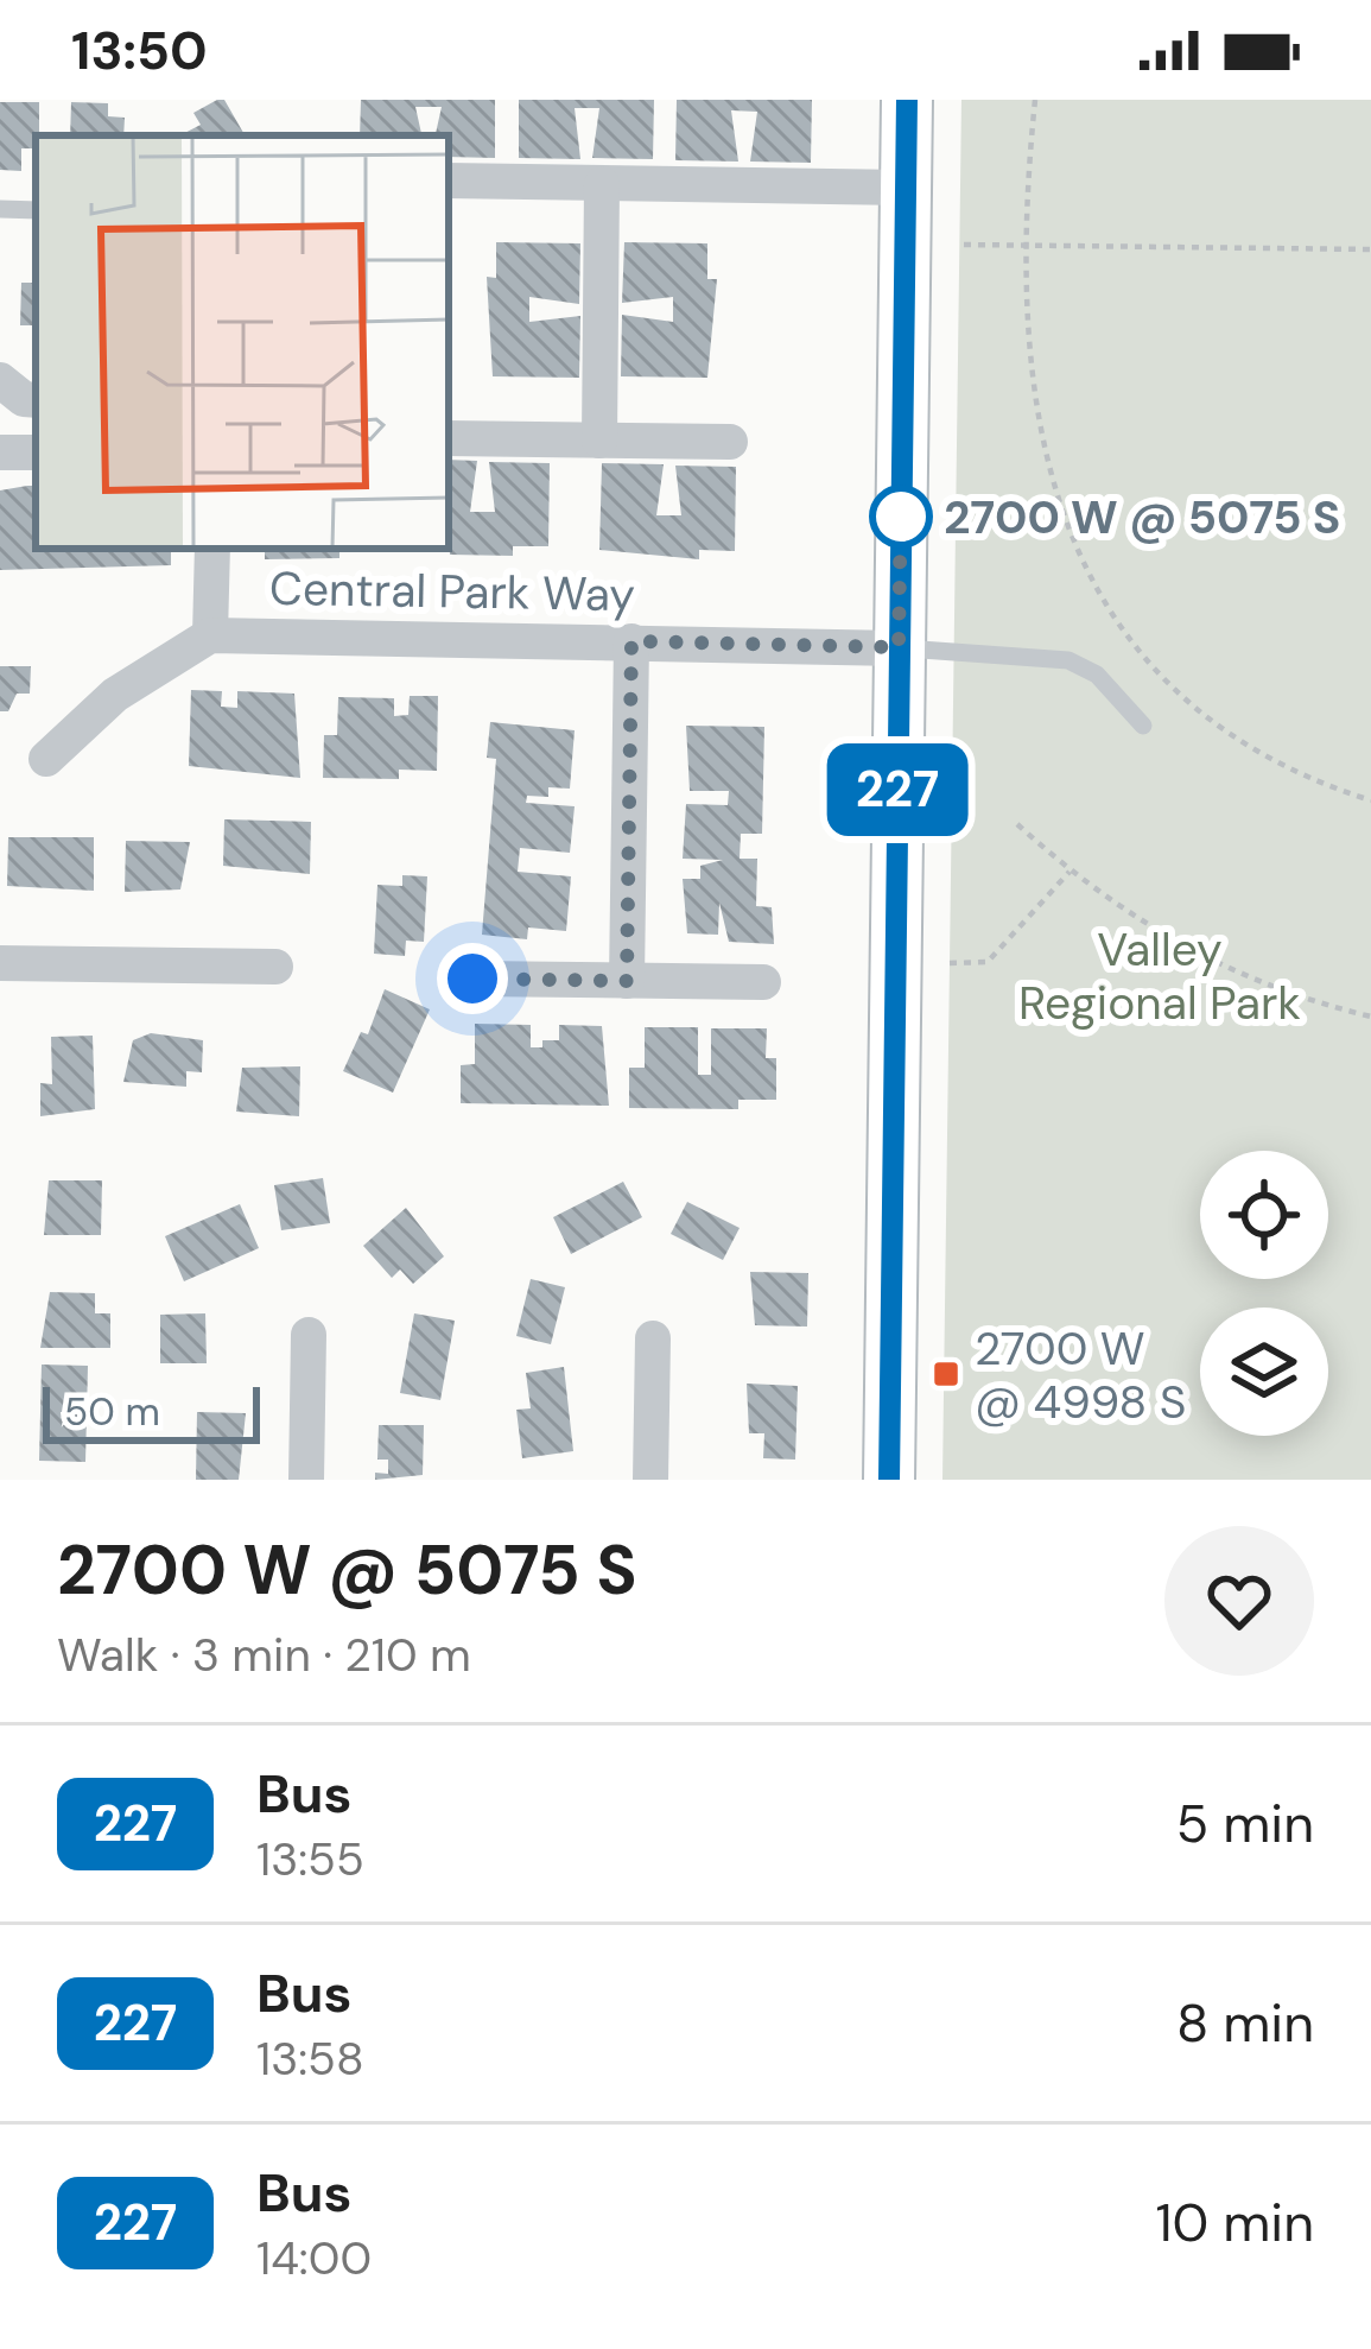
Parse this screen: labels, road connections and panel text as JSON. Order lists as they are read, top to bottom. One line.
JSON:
{"streets":{"street":["Central Park Way"]},"parks":["Valley Regional Park"],"places":{"other":["2700 W @ 5075 S"],"transit":["2700 W @ 4998 S"]},"lines":["bus line 227"],"scale_bar":"50 m","page":{"status":"13:50","on_map":"227","scale":"50 m","heading":["2700 W @ 5075 S","Walk · 3 min · 210 m"],"list":[{"mark":"227","name":"Bus","note":"13:55","value":"5 min"},{"mark":"227","name":"Bus","note":"13:58","value":"8 min"},{"mark":"227","name":"Bus","note":"14:00","value":"10 min"}]}}
